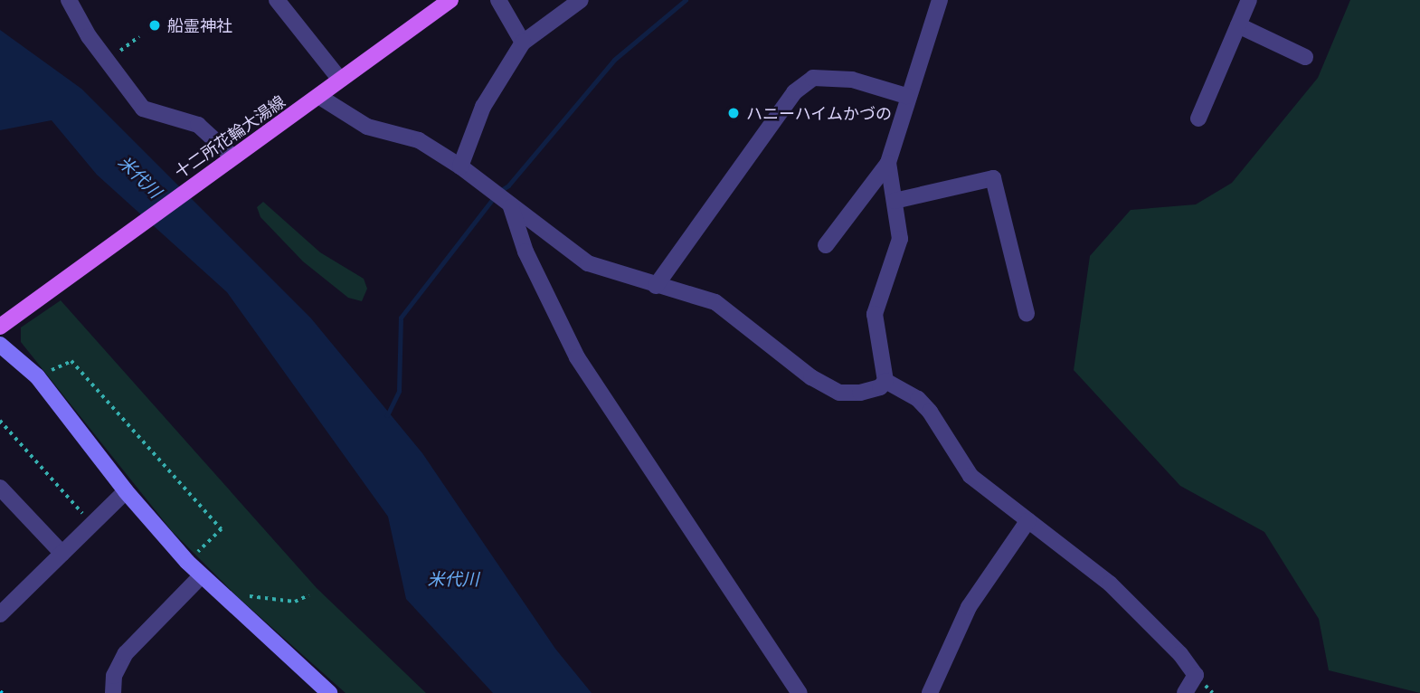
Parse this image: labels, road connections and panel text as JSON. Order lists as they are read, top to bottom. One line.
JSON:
{"streets":{"main road":["十二所花輪大湯線"]},"water":["米代川"],"places":["船霊神社","ハニーハイムかづの"]}
